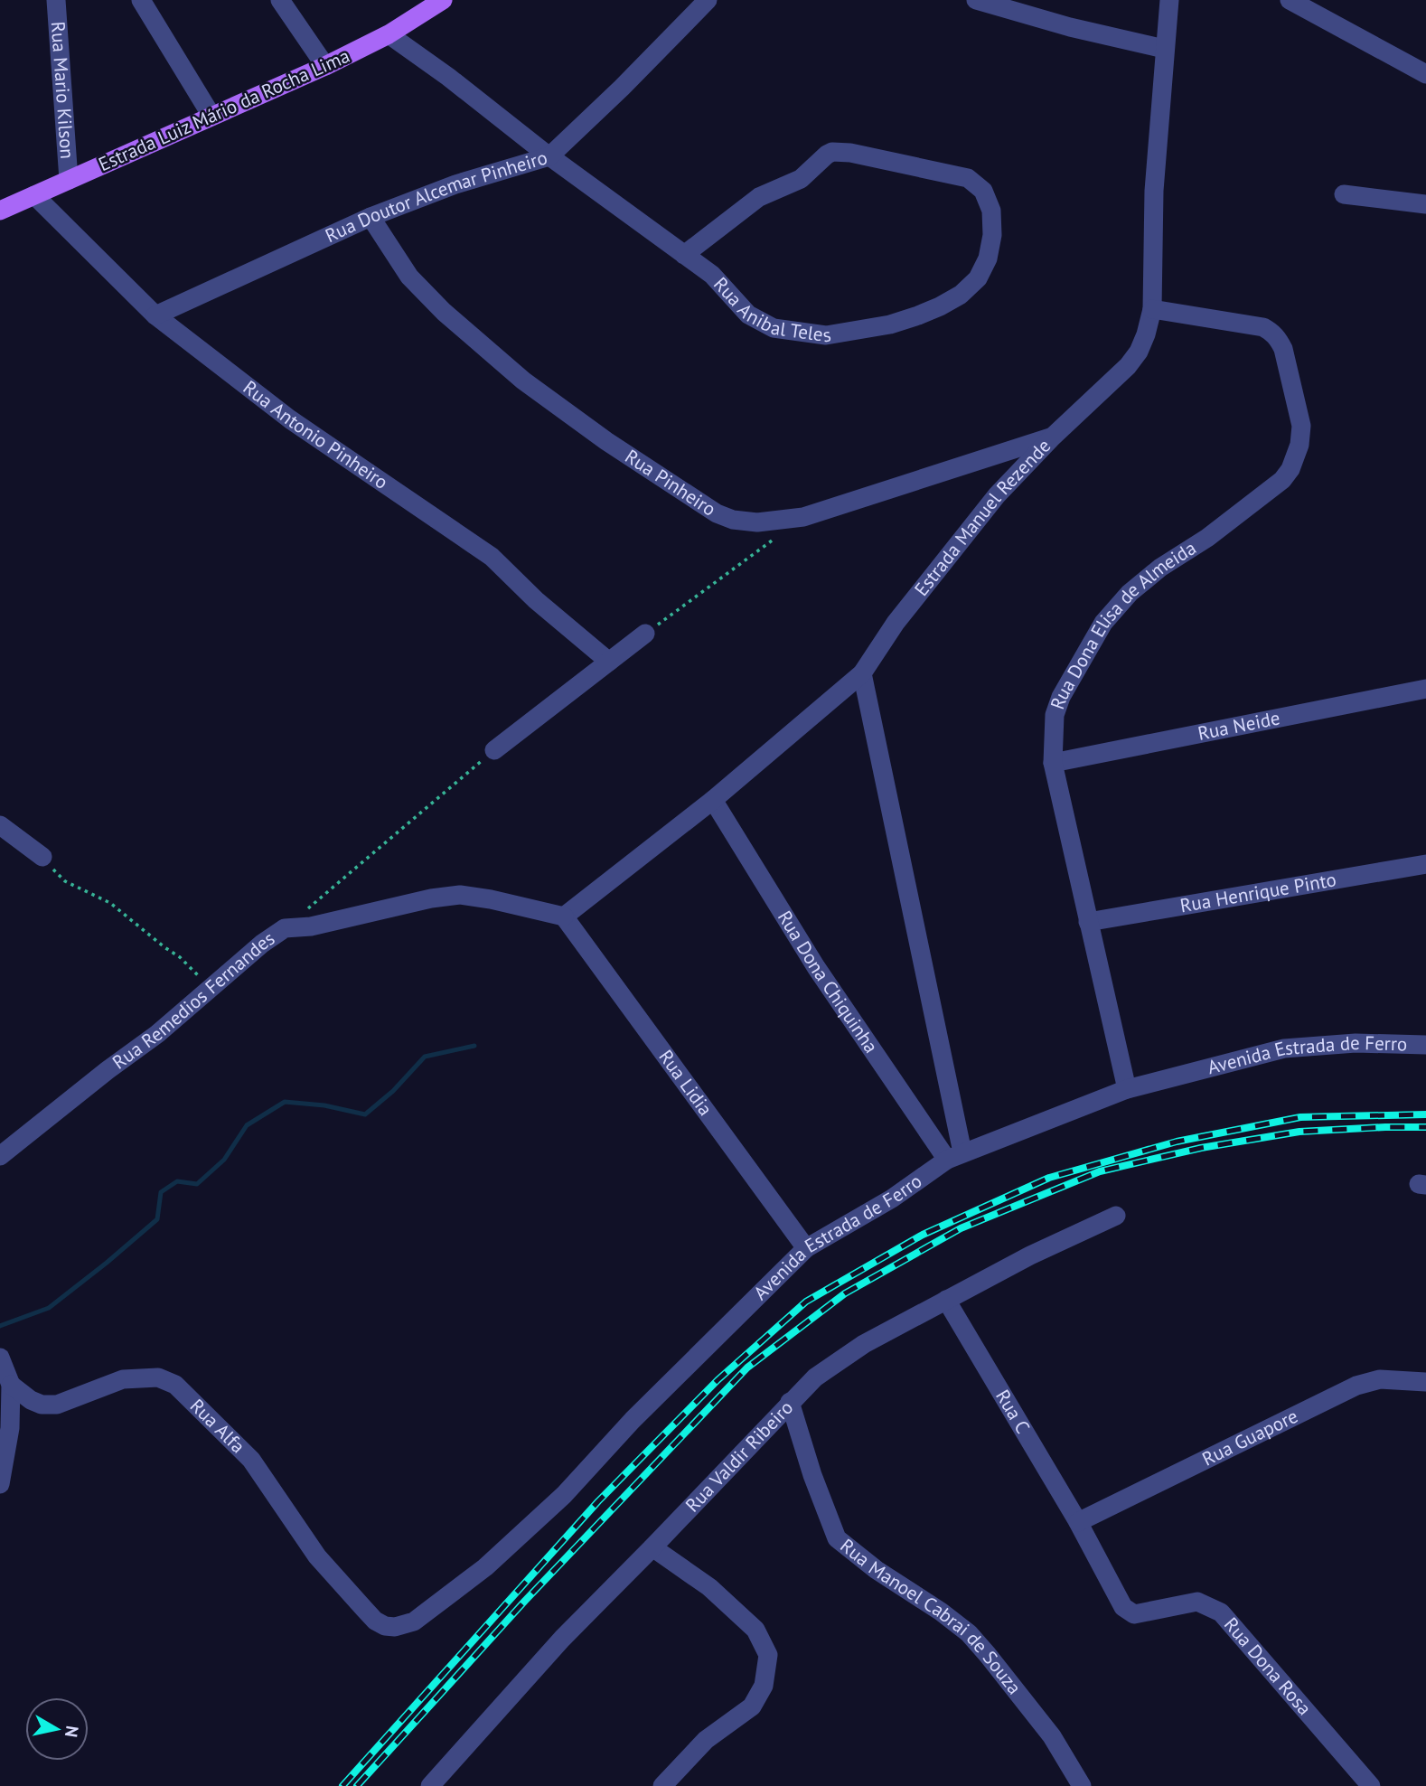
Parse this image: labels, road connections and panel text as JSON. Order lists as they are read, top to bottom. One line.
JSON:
{"streets":{"main road":["Estrada Luiz Mário da Rocha Lima"],"street":["Rua Mario Kilson","Rua Doutor Alcemar Pinheiro","Rua Anibal Teles","Rua Antonio Pinheiro","Rua Pinheiro","Estrada Manuel Rezende","Rua Dona Elisa de Almeida","Rua Neide","Rua Henrique Pinto","Rua Dona Chiquinha","Rua Remedios Fernandes","Avenida Estrada de Ferro","Rua Lidia","Rua C","Rua Alfa","Rua Guapore","Rua Valdir Ribeiro","Rua Manoel Cabrai de Souza","Rua Dona Rosa"]},"crossings":[["Rua Mario Kilson","Estrada Luiz Mário da Rocha Lima"],["Estrada Luiz Mário da Rocha Lima","Rua Anibal Teles"],["Estrada Luiz Mário da Rocha Lima","Rua Antonio Pinheiro"],["Rua Doutor Alcemar Pinheiro","Rua Anibal Teles"],["Rua Doutor Alcemar Pinheiro","Rua Antonio Pinheiro"],["Rua Doutor Alcemar Pinheiro","Rua Pinheiro"],["Rua Pinheiro","Estrada Manuel Rezende"],["Estrada Manuel Rezende","Rua Dona Elisa de Almeida"],["Estrada Manuel Rezende","Rua Dona Chiquinha"],["Estrada Manuel Rezende","Rua Remedios Fernandes"],["Estrada Manuel Rezende","Rua Lidia"],["Rua Dona Elisa de Almeida","Rua Neide"],["Rua Dona Elisa de Almeida","Rua Henrique Pinto"],["Rua Dona Elisa de Almeida","Avenida Estrada de Ferro"],["Rua Dona Chiquinha","Avenida Estrada de Ferro"],["Rua Remedios Fernandes","Rua Lidia"],["Avenida Estrada de Ferro","Rua Lidia"],["Avenida Estrada de Ferro","Rua Alfa"],["Rua C","Rua Guapore"],["Rua C","Rua Valdir Ribeiro"],["Rua C","Rua Dona Rosa"],["Rua Guapore","Rua Dona Rosa"],["Rua Valdir Ribeiro","Rua Manoel Cabrai de Souza"]],"north":"right"}
